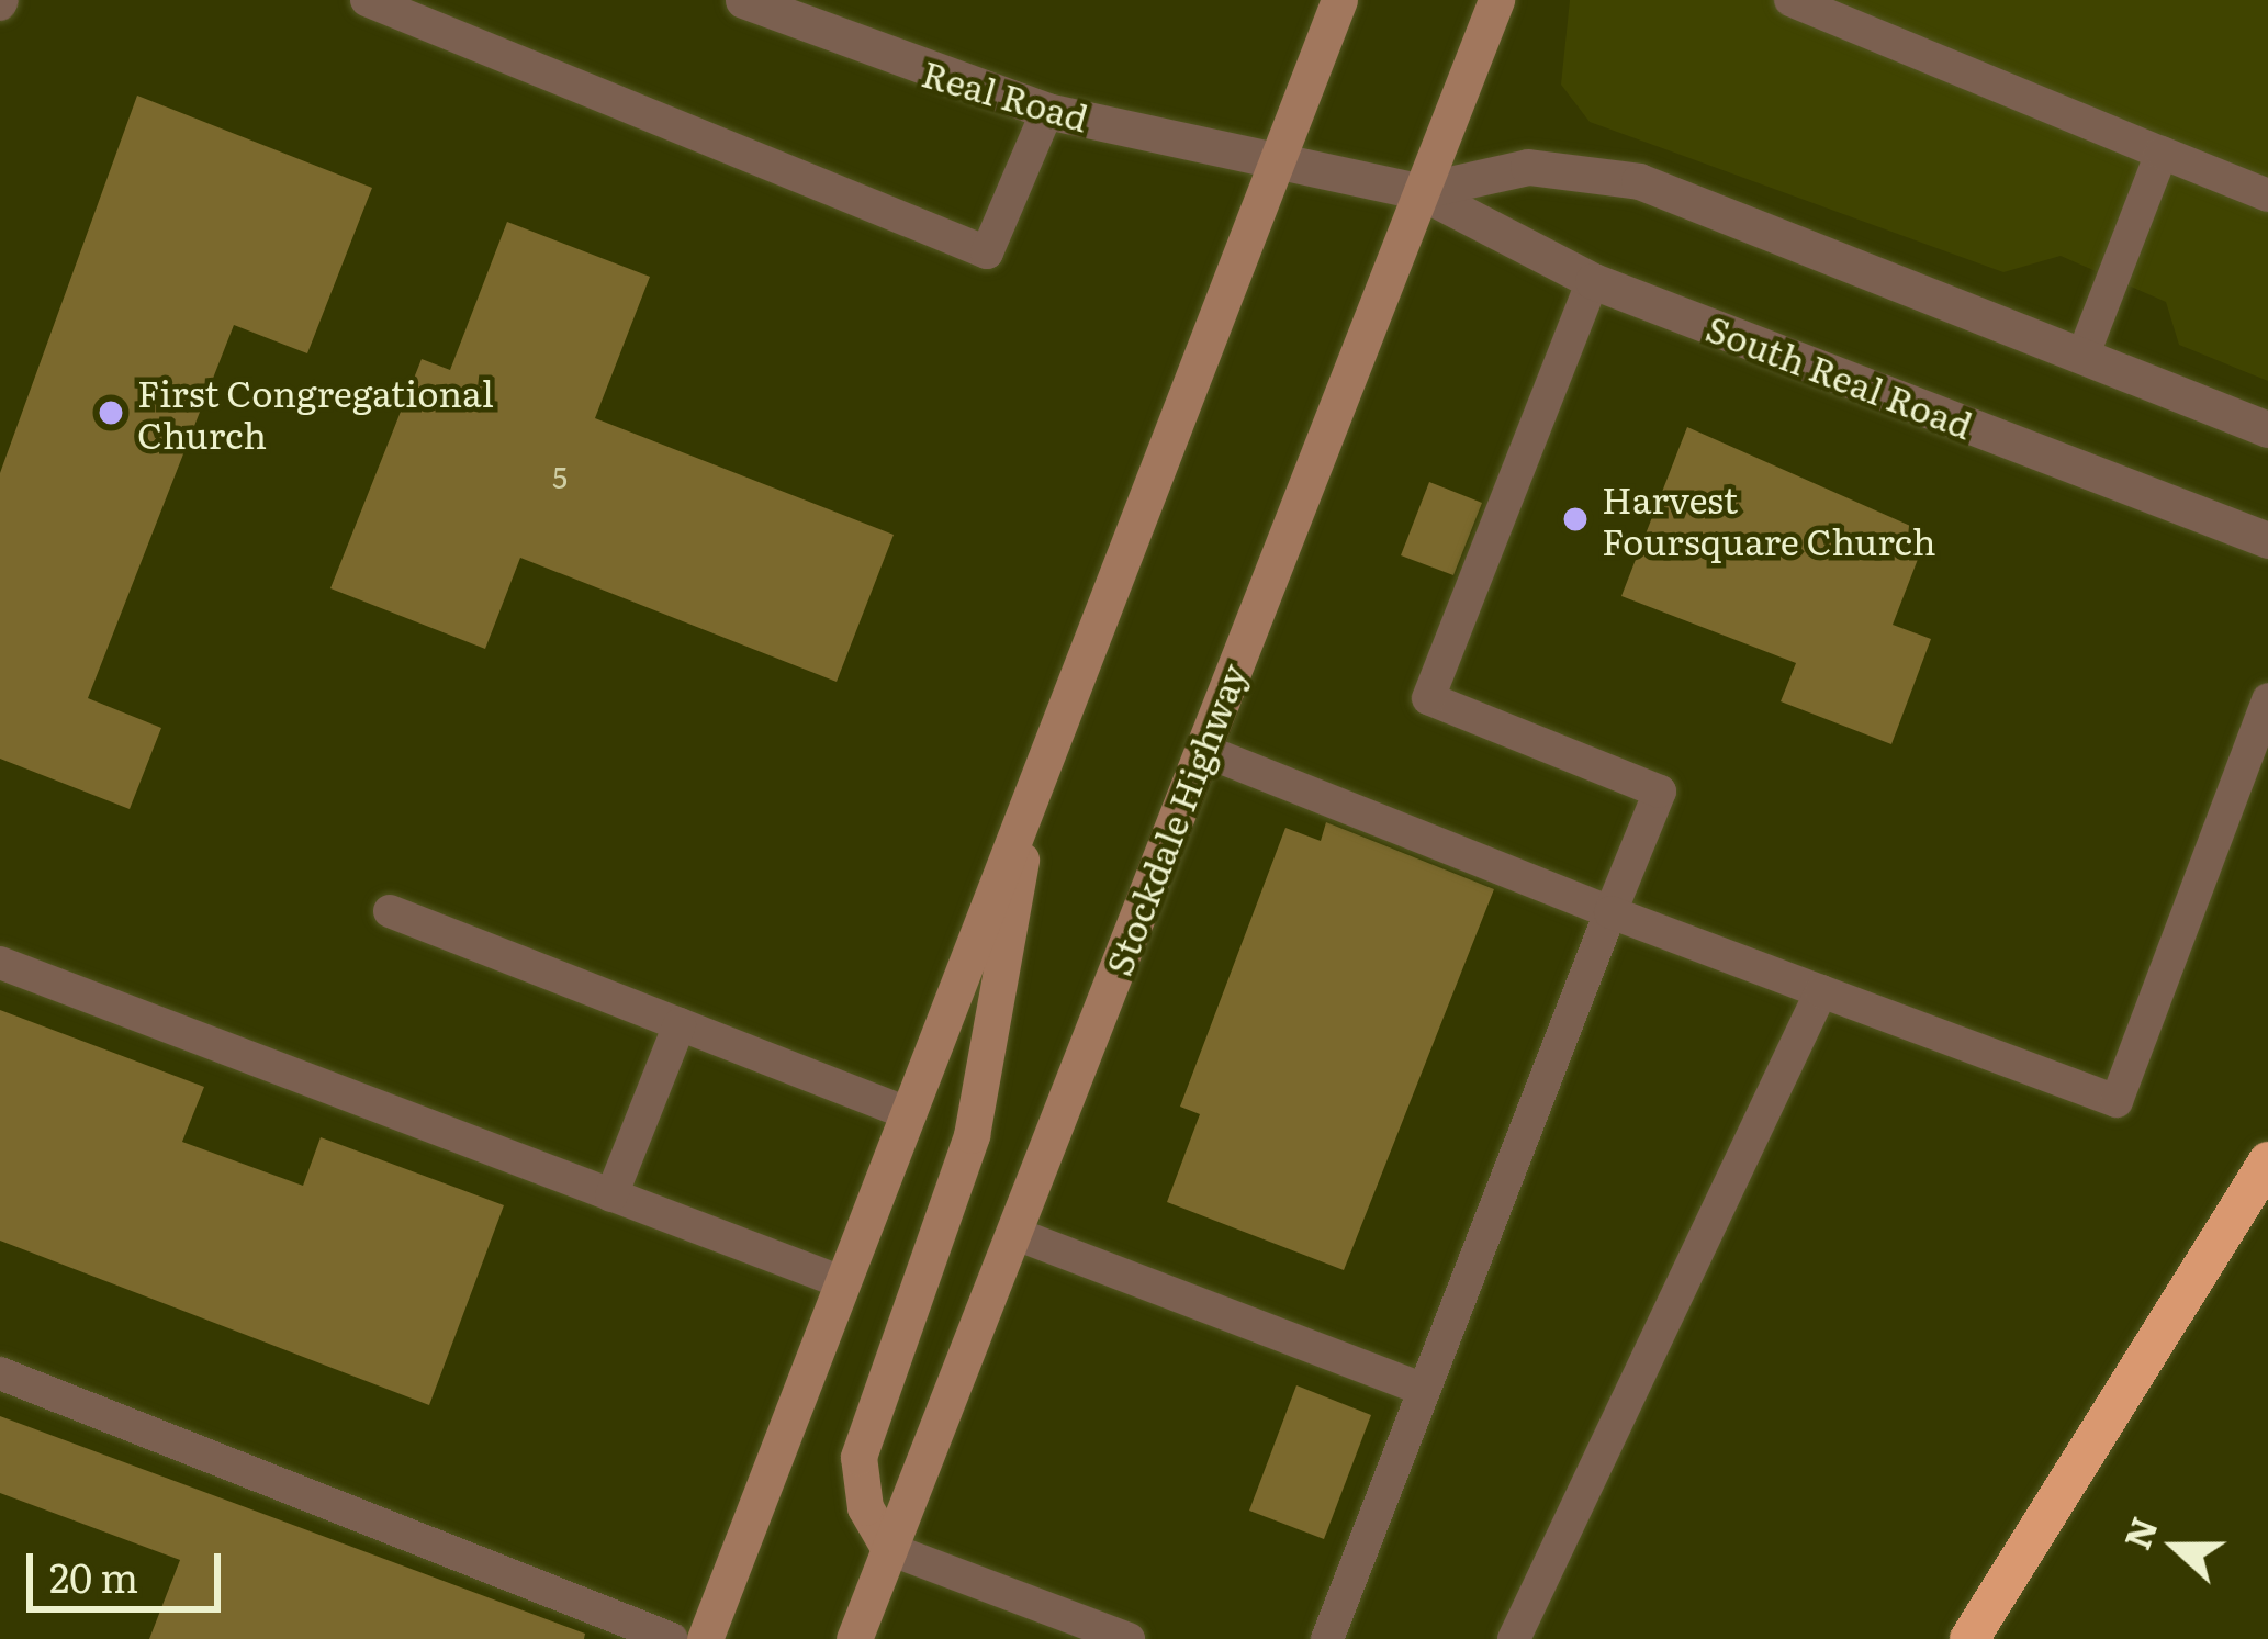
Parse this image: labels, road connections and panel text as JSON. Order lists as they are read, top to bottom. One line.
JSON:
{"streets":{"main road":["Stockdale Highway"],"street":["Real Road","South Real Road"]},"crossings":[["Real Road","South Real Road"],["South Real Road","Stockdale Highway"]],"places":["First Congregational Church","Harvest Foursquare Church"],"house_numbers":["5"],"scale_bar":"20 m","north":"left"}
